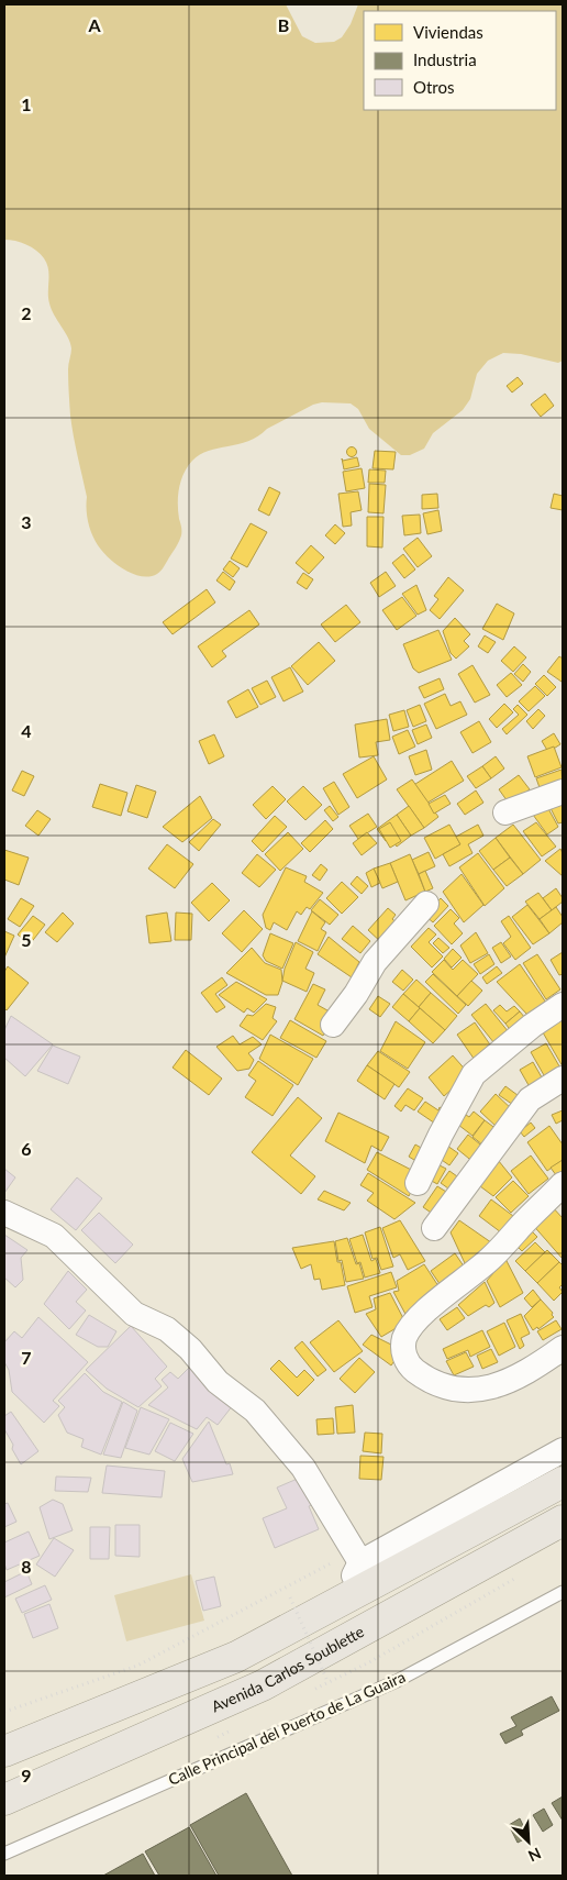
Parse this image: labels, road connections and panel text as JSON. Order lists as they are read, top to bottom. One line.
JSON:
{"streets":{"main road":["Avenida Carlos Soublette"],"lane":["Calle Principal del Puerto de La Guaira"]},"legend":["Viviendas","Industria","Otros"],"north":"bottom right","grid":{"columns":["A","B"],"rows":["1","2","3","4","5","6","7","8","9"]}}
